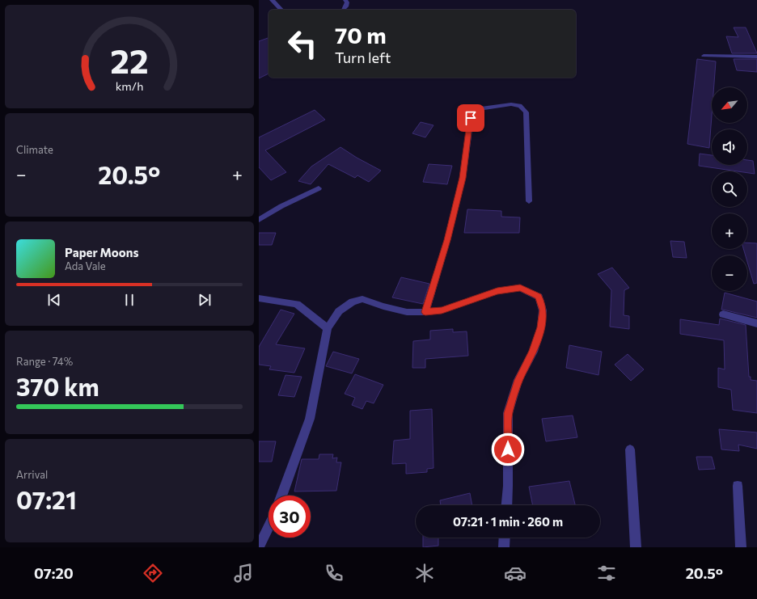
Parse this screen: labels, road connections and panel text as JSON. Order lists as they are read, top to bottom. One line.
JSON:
{"north":"bottom left","page":{"turn":["70 m","Turn left"],"map_buttons":["+","−"],"tile":["Climate",["Range · 74%","370 km"],["Arrival","07:21"]],"heat":["−","20.5°","+"],"song":["Paper Moons","Ada Vale"],"limit":"30","trip":"07:21 · 1 min · 260 m","tabs":["07:20","20.5°"],"gauge":["22","km/h"]}}
